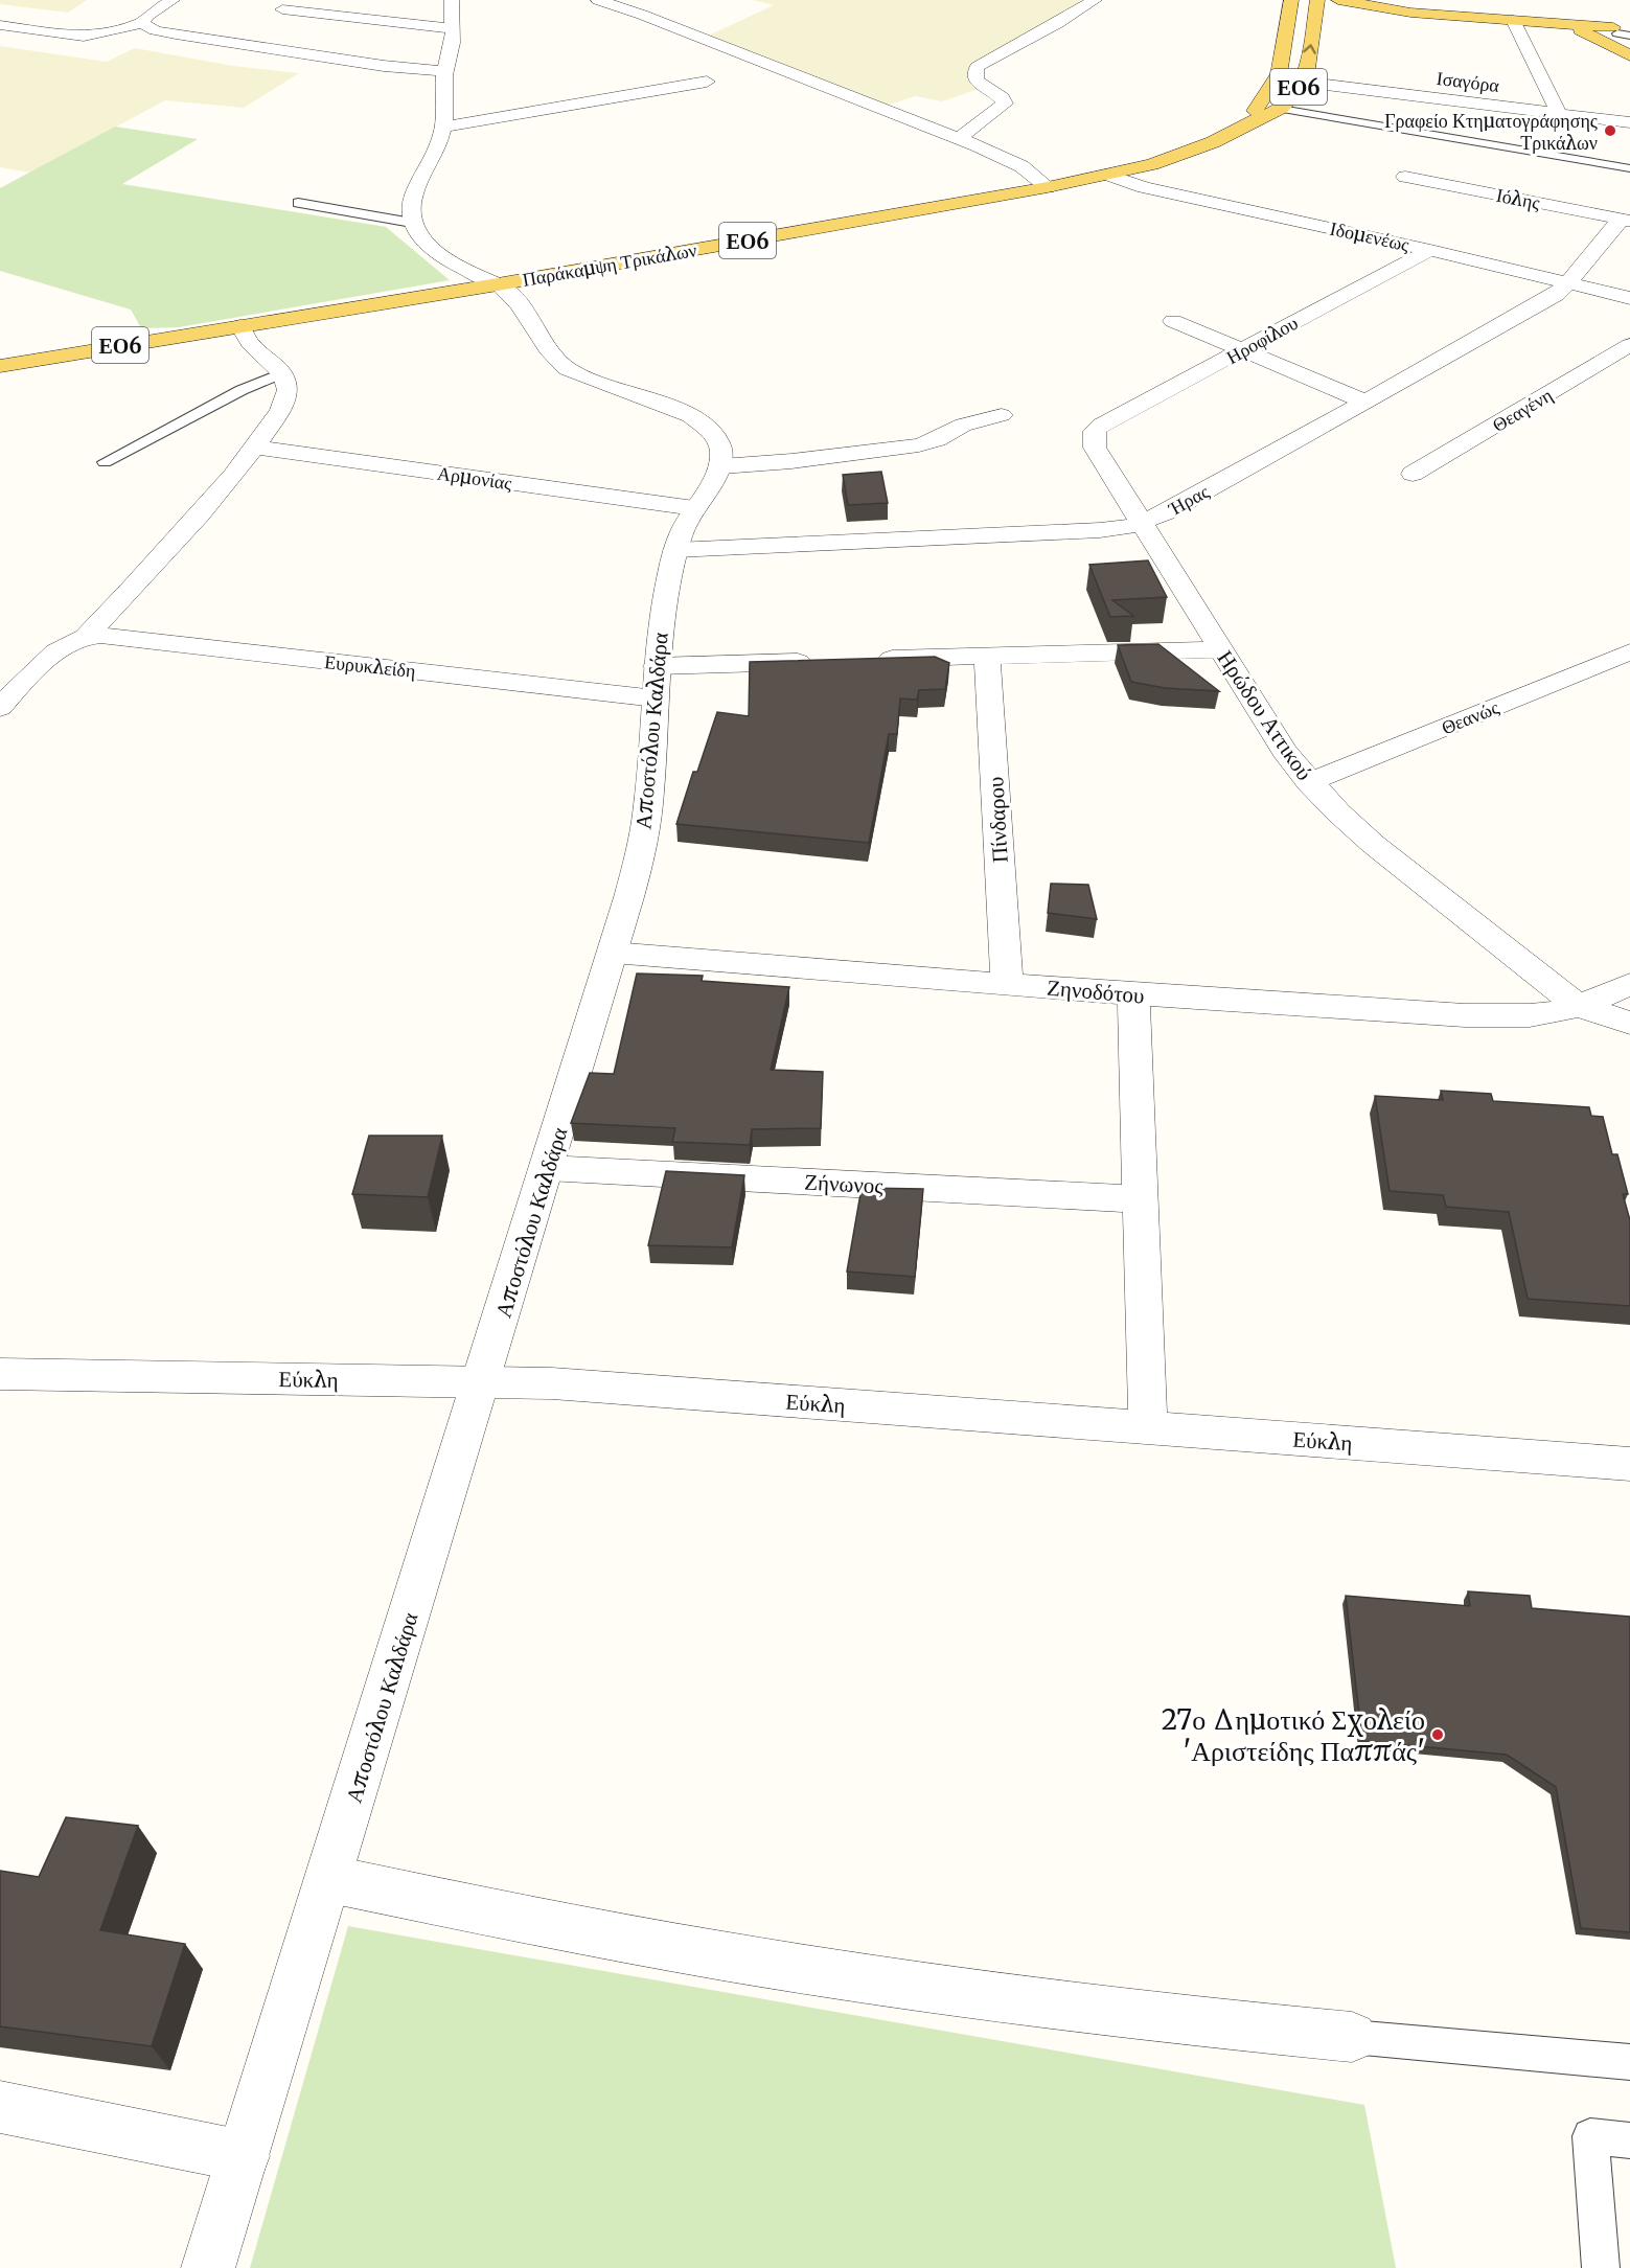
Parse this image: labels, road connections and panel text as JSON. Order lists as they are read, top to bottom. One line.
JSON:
{"streets":{"main road":["ΕΟ6","Παράκαμψη Τρικάλων"],"street":["Ισαγόρα","Ιόλης","Ιδομενέως","Ηροφίλου","Θεαγένη","Αρμονίας","Ήρας","Ευρυκλείδη","Ηρώδου Αττικού","Θεανώς","Αποστόλου Καλδάρα","Πίνδαρου","Ζηνοδότου","Ζήνωνος","Εύκλη"]},"crossings":[["Ισαγόρα","Παράκαμψη Τρικάλων"],["Ιόλης","Ήρας"],["Ιδομενέως","Παράκαμψη Τρικάλων"],["Ιδομενέως","Ηροφίλου"],["Ιδομενέως","Ήρας"],["Ηροφίλου","Ηρώδου Αττικού"],["Αρμονίας","Αποστόλου Καλδάρα"],["Ήρας","Ηρώδου Αττικού"],["Ήρας","Αποστόλου Καλδάρα"],["Ευρυκλείδη","Αποστόλου Καλδάρα"],["Ηρώδου Αττικού","Θεανώς"],["Ηρώδου Αττικού","Ζηνοδότου"],["Αποστόλου Καλδάρα","Ζηνοδότου"],["Αποστόλου Καλδάρα","Ζήνωνος"],["Αποστόλου Καλδάρα","Εύκλη"],["Πίνδαρου","Ζηνοδότου"]],"places":["Γραφείο Κτηματογράφησης Τρικάλων","27ο Δημοτικό Σχολείο 'Αριστείδης Παππάς'"]}
